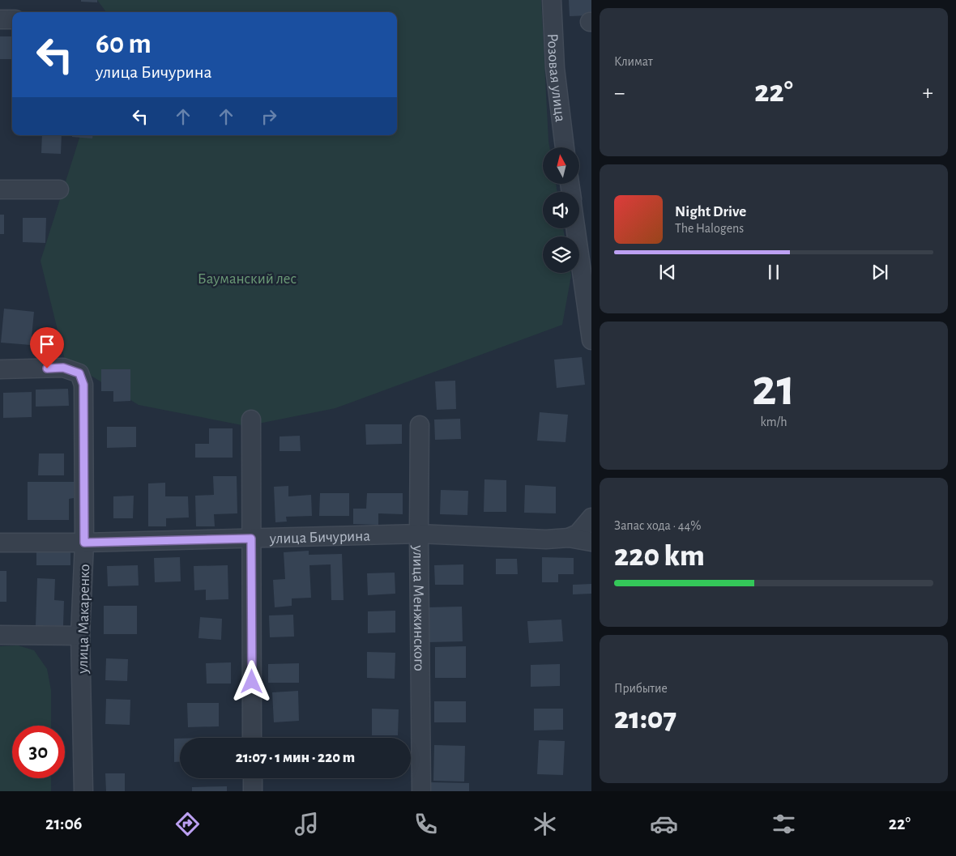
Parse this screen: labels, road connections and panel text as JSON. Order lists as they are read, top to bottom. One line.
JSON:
{"streets":{"street":["Розовая улица","улица Бичурина","улица Менжинского","улица Макаренко"]},"crossings":[["улица Бичурина","улица Менжинского"],["улица Бичурина","улица Макаренко"]],"parks":["Бауманский лес"],"north":"top","page":{"tile":["Климат",["21","km/h"],["Запас хода · 44%","220 km"],["Прибытие","21:07"]],"turn":["60 m","улица Бичурина"],"heat":["−","22°","+"],"song":["Night Drive","The Halogens"],"limit":"30","trip":"21:07 · 1 мин · 220 m","tabs":["21:06","22°"]}}
